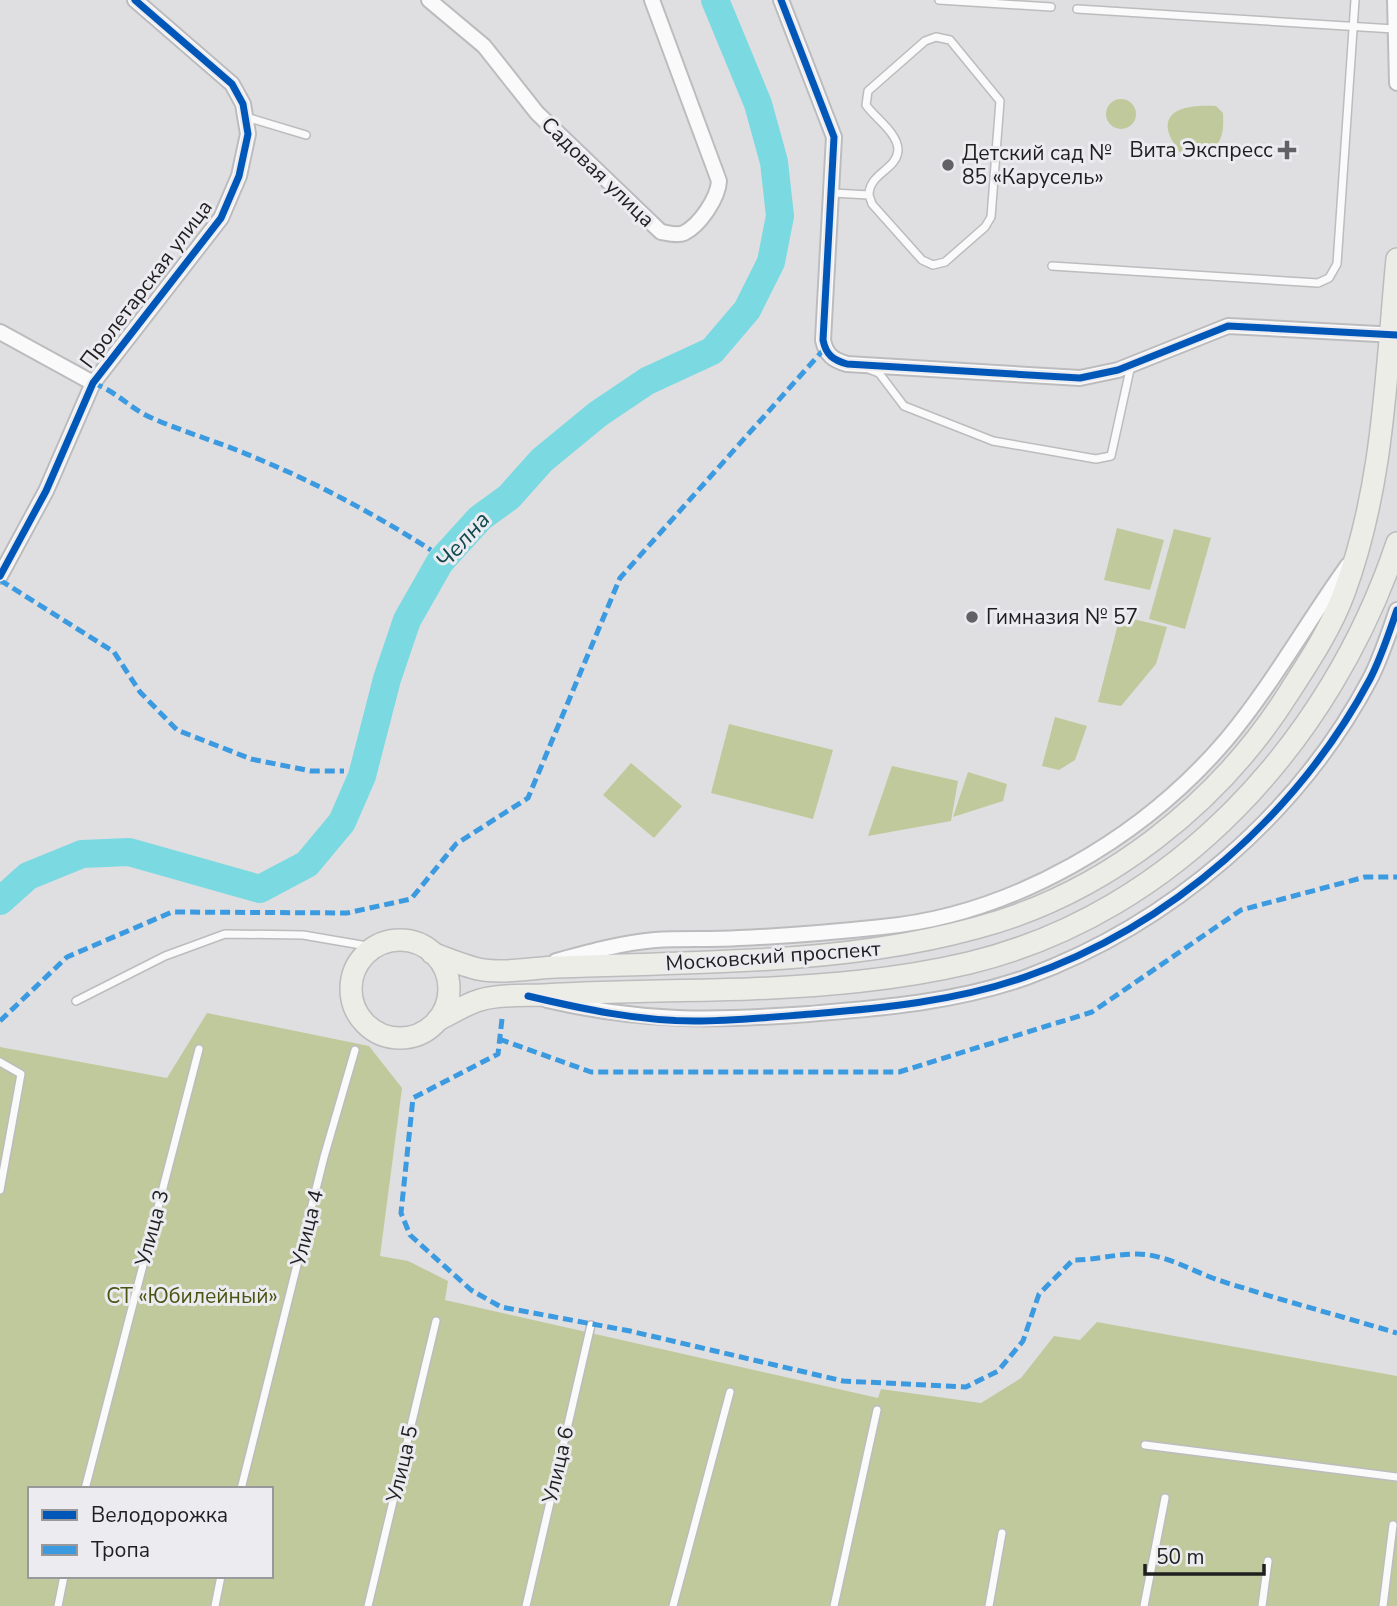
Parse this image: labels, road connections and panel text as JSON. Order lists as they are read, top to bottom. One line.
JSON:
{"streets":{"main road":["Московский проспект"],"street":["Садовая улица","Пролетарская улица"],"lane":["Улица 3","Улица 4","Улица 5","Улица 6"]},"water":["Челна"],"parks":["СТ «Юбилейный»"],"places":{"health":["Вита Экспресс"],"other":["Детский сад № 85 «Карусель»","Гимназия № 57"]},"legend":["Велодорожка","Тропа"],"scale_bar":"50 m"}
